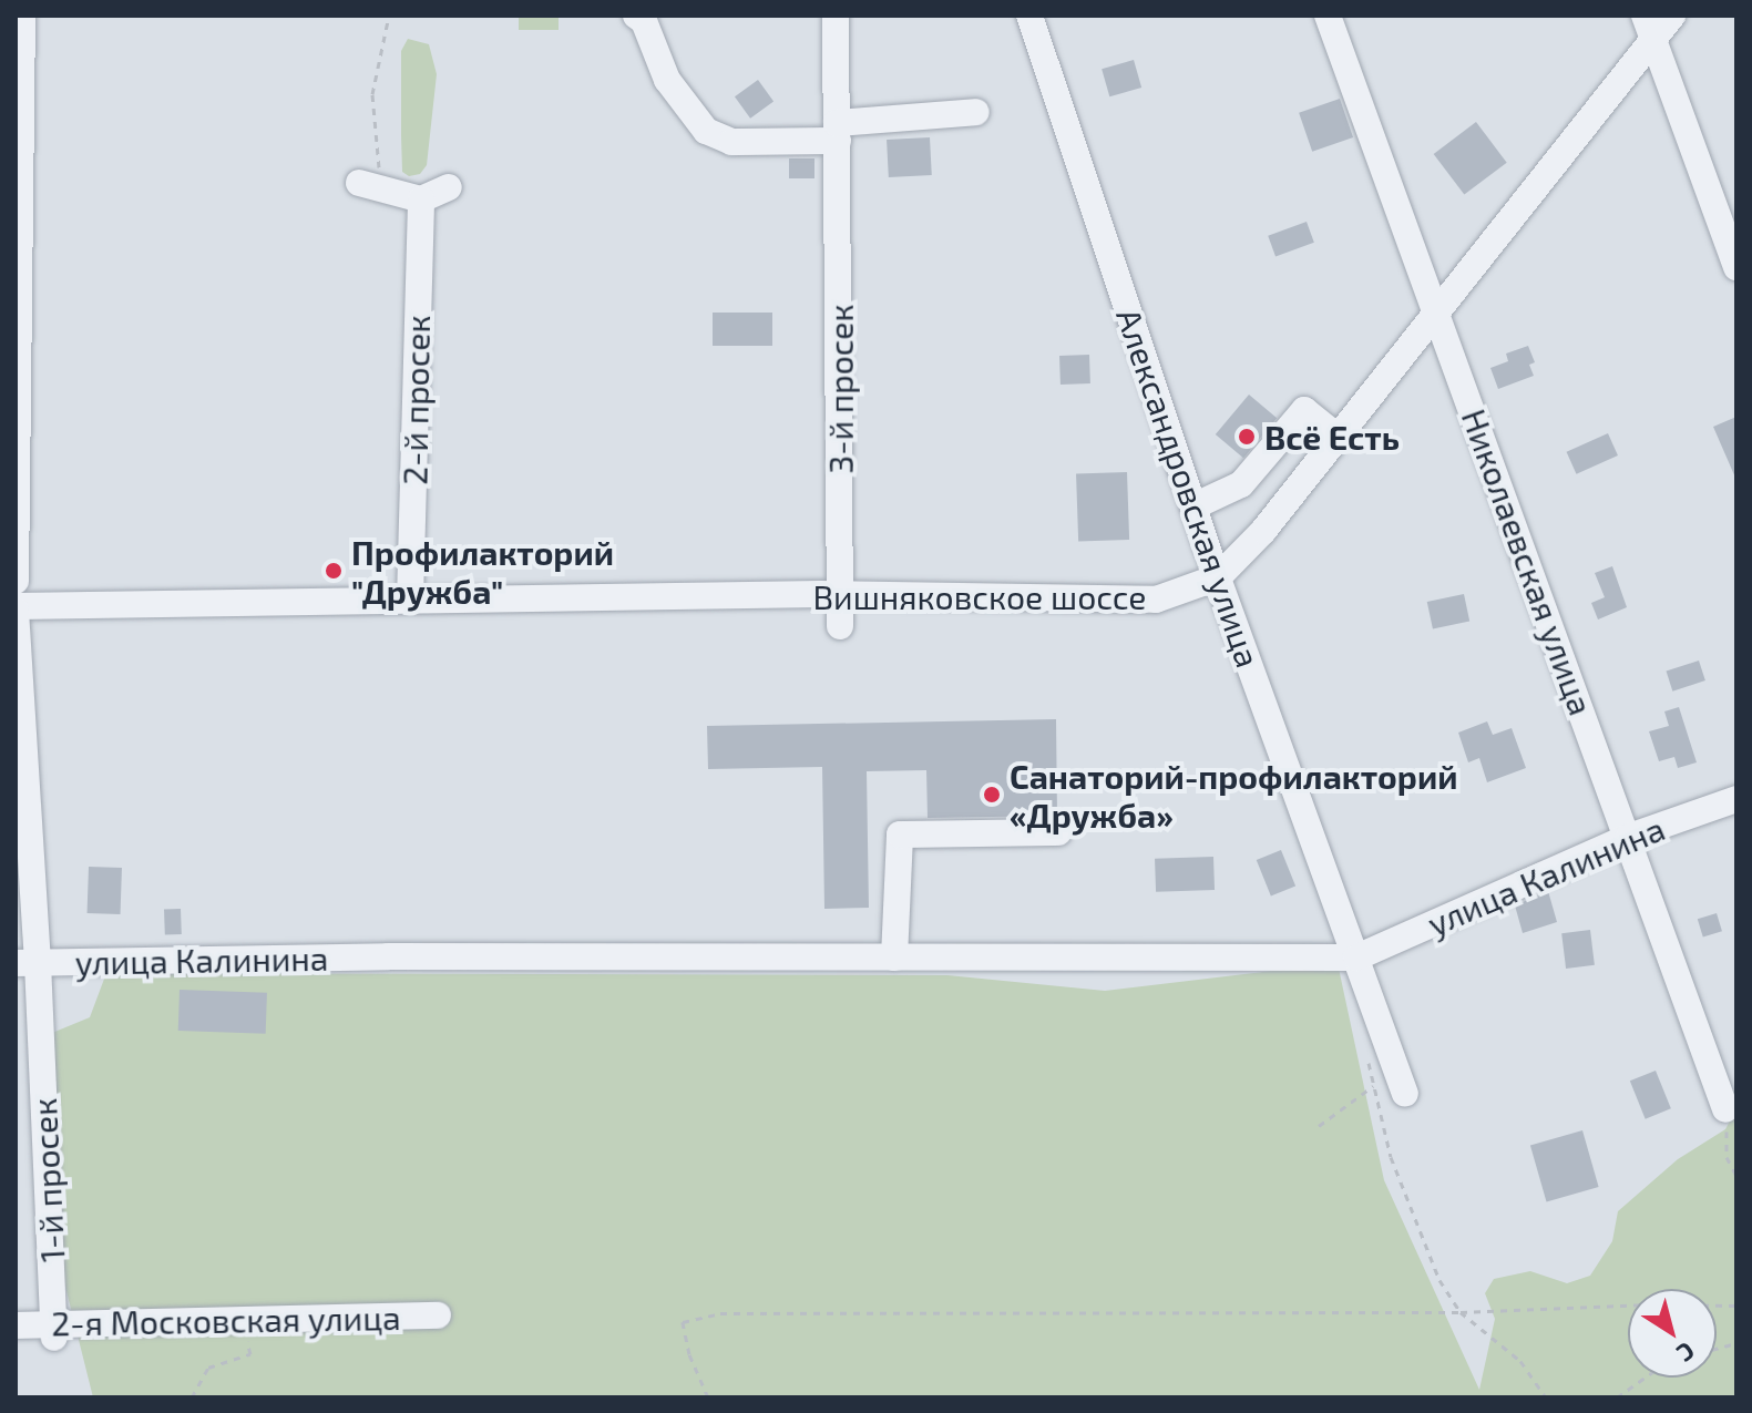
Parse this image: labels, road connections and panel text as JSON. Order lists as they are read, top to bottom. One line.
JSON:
{"streets":{"street":["3-й просек","2-й просек","Александровская улица","Николаевская улица","Вишняковское шоссе","улица Калинина","1-й просек","2-я Московская улица"]},"crossings":[["3-й просек","Вишняковское шоссе"],["2-й просек","Вишняковское шоссе"],["Александровская улица","Вишняковское шоссе"],["Александровская улица","улица Калинина"],["Николаевская улица","Вишняковское шоссе"],["Николаевская улица","улица Калинина"],["Вишняковское шоссе","1-й просек"],["улица Калинина","1-й просек"],["1-й просек","2-я Московская улица"]],"places":["Всё Есть","Профилакторий \"Дружба\"","Санаторий-профилакторий «Дружба»"],"north":"bottom right"}
